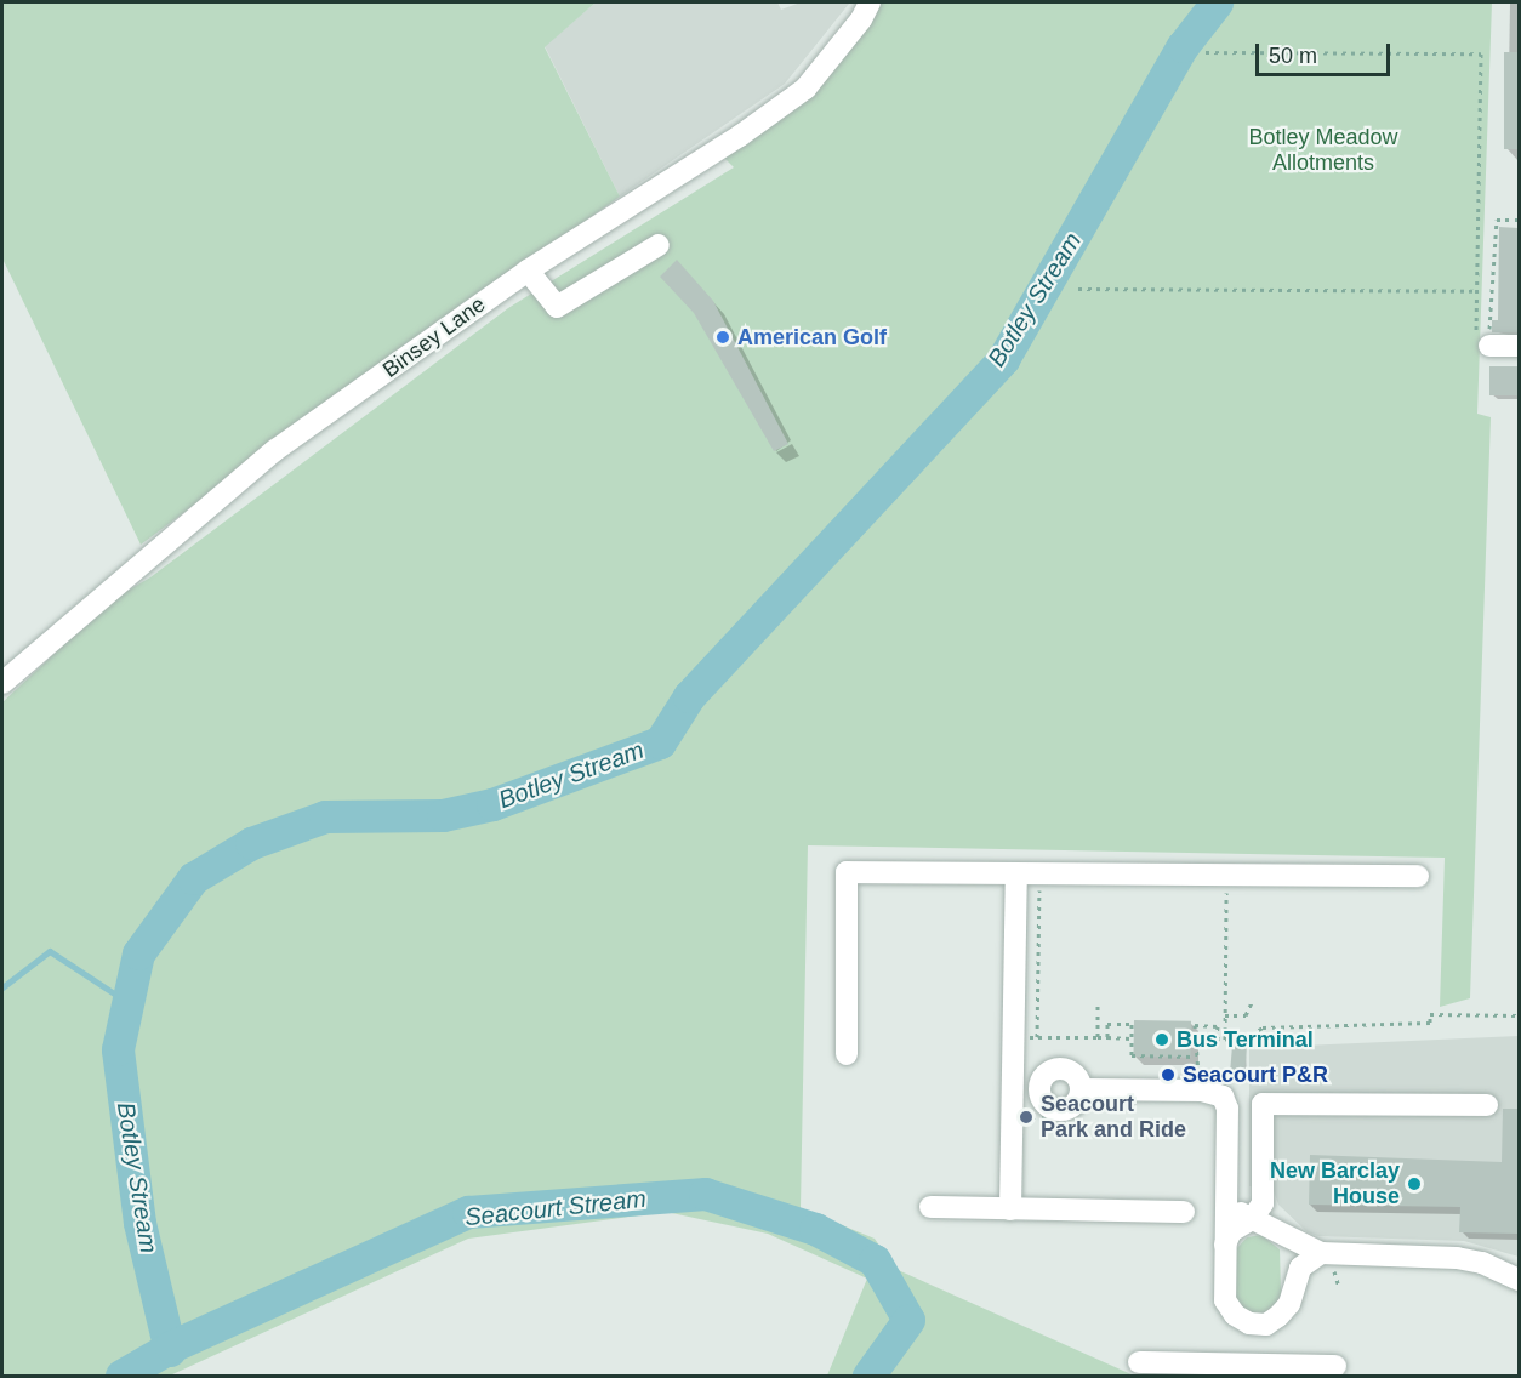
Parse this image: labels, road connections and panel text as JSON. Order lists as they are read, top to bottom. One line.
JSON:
{"streets":{"street":["Binsey Lane"]},"water":["Botley Stream","Seacourt Stream"],"parks":["Botley Meadow Allotments"],"places":["American Golf","Bus Terminal","Seacourt P&R","Seacourt Park and Ride","New Barclay House"],"scale_bar":"50 m"}
